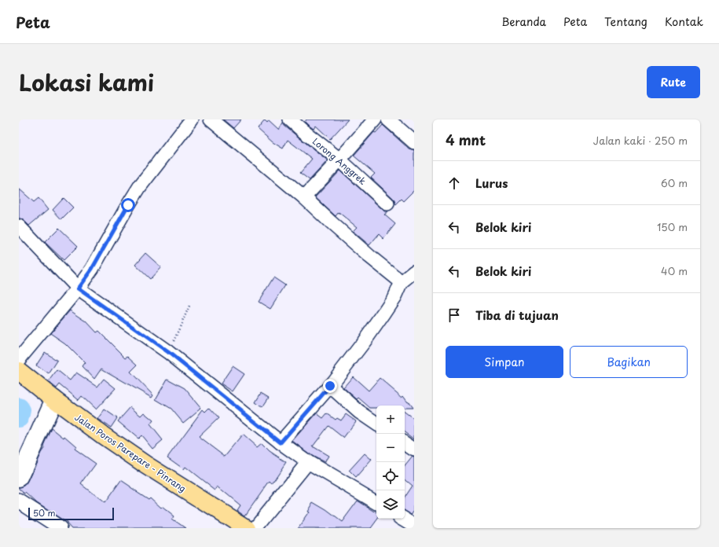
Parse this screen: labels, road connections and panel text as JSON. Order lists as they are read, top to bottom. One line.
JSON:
{"streets":{"highway":["Jalan Poros Parepare - Pinrang"],"street":["Lorong Anggrek"]},"scale_bar":"50 m","page":{"header":"Peta","nav":["Beranda","Peta","Tentang","Kontak"],"title":"Lokasi kami","buttons":["Rute",["Simpan","Bagikan"]],"heading":["4 mnt","Jalan kaki · 250 m"],"list":[["Lurus","60 m"],["Belok kiri","150 m"],["Belok kiri","40 m"],"Tiba di tujuan"],"map_buttons":["+","−"],"scale":"50 m"}}
